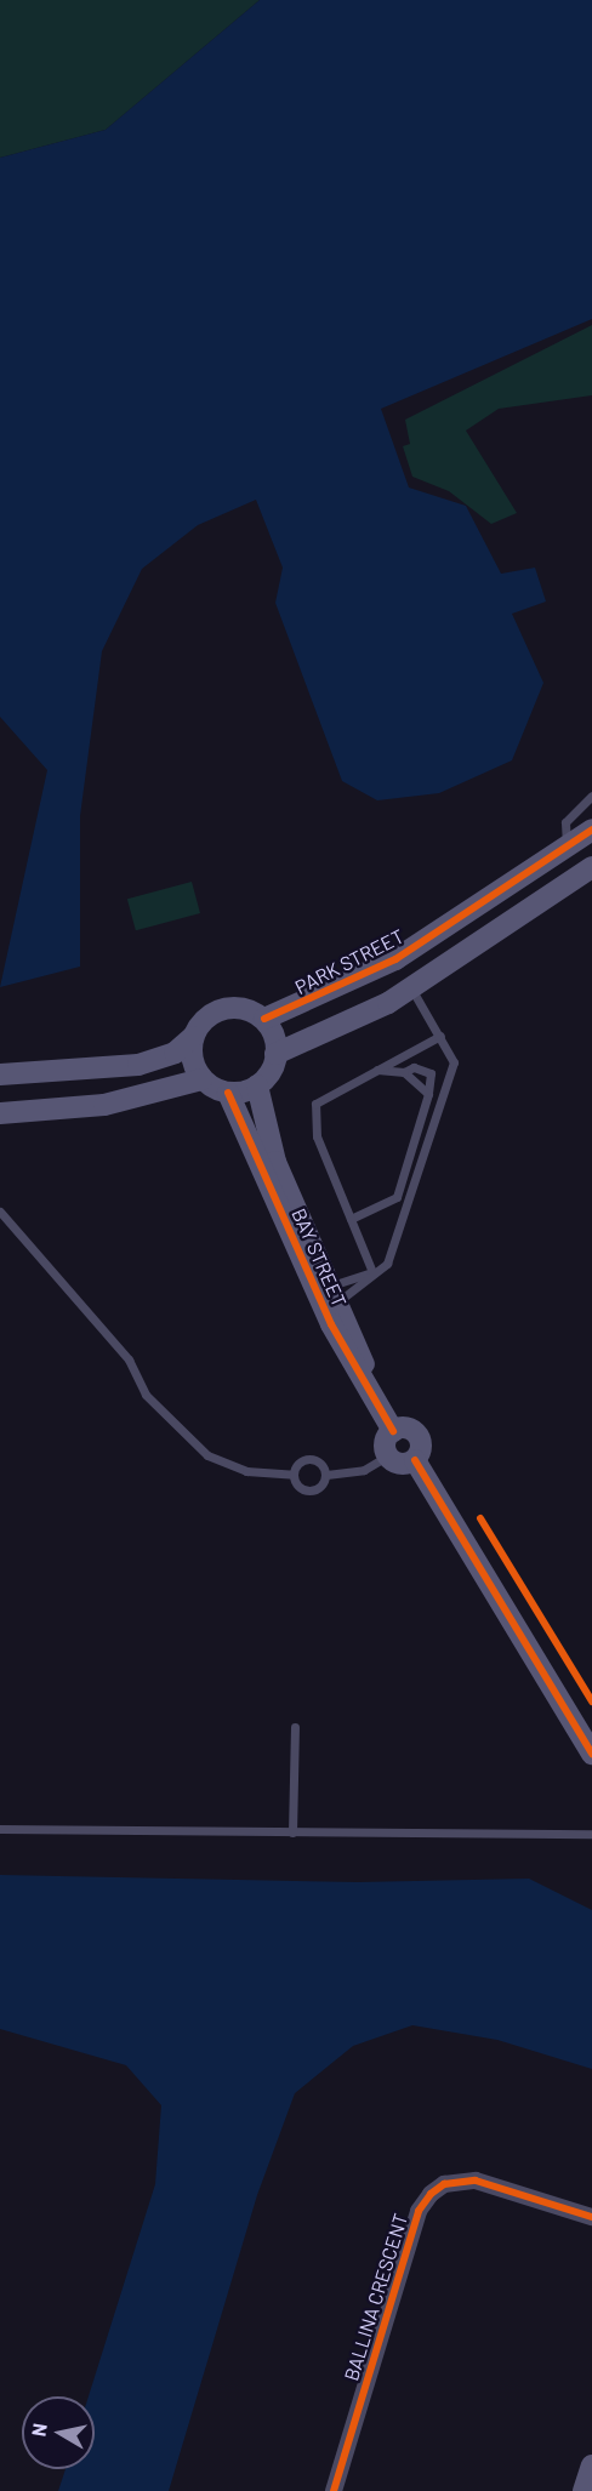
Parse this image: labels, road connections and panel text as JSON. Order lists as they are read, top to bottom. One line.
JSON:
{"streets":{"street":["PARK STREET","BAY STREET","BALLINA CRESCENT"]},"crossings":[["PARK STREET","BAY STREET"]],"north":"left"}
